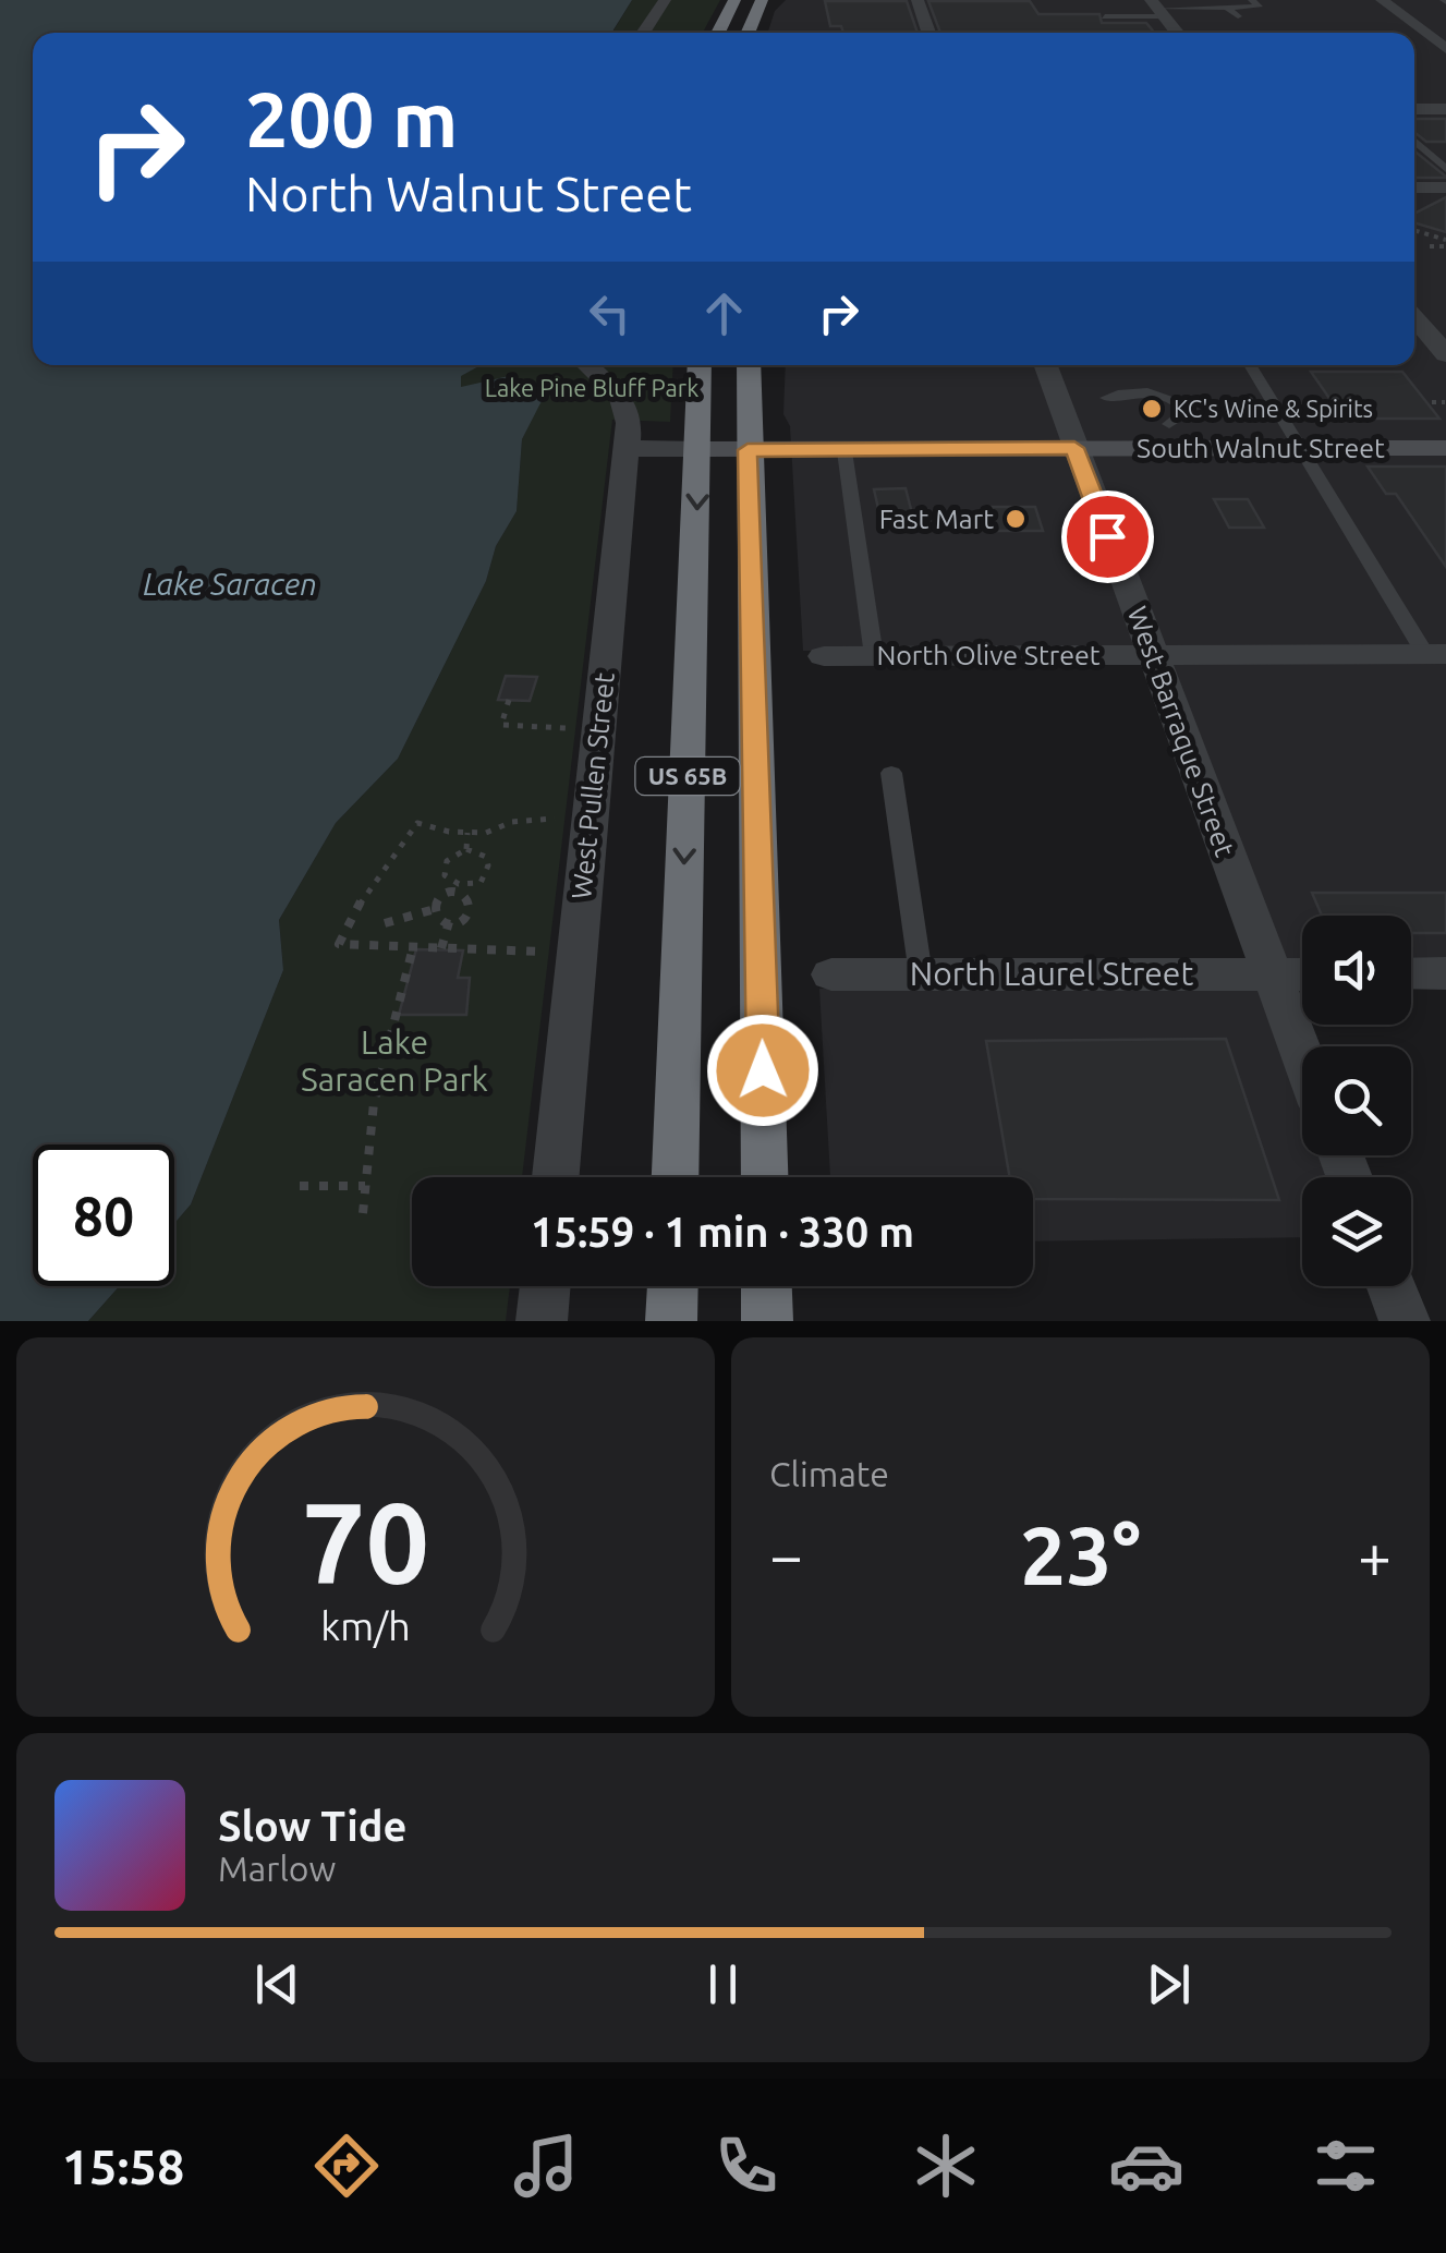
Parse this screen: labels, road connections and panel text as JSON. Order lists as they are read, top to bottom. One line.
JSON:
{"streets":{"highway":["US 65B"],"street":["South Walnut Street","North Olive Street","West Barraque Street","West Pullen Street","North Laurel Street"]},"crossings":[["South Walnut Street","West Barraque Street"],["South Walnut Street","US 65B"],["North Olive Street","West Barraque Street"],["West Barraque Street","North Laurel Street"]],"water":["Lake Saracen"],"parks":["Lake Pine Bluff Park","Lake Saracen Park"],"places":["KC's Wine & Spirits","Fast Mart"],"page":{"turn":["200 m","North Walnut Street"],"limit":"80","trip":"15:59 · 1 min · 330 m","tile":"Climate","heat":["−","23°","+"],"song":["Slow Tide","Marlow"],"tabs":"15:58","gauge":["70","km/h"]}}
